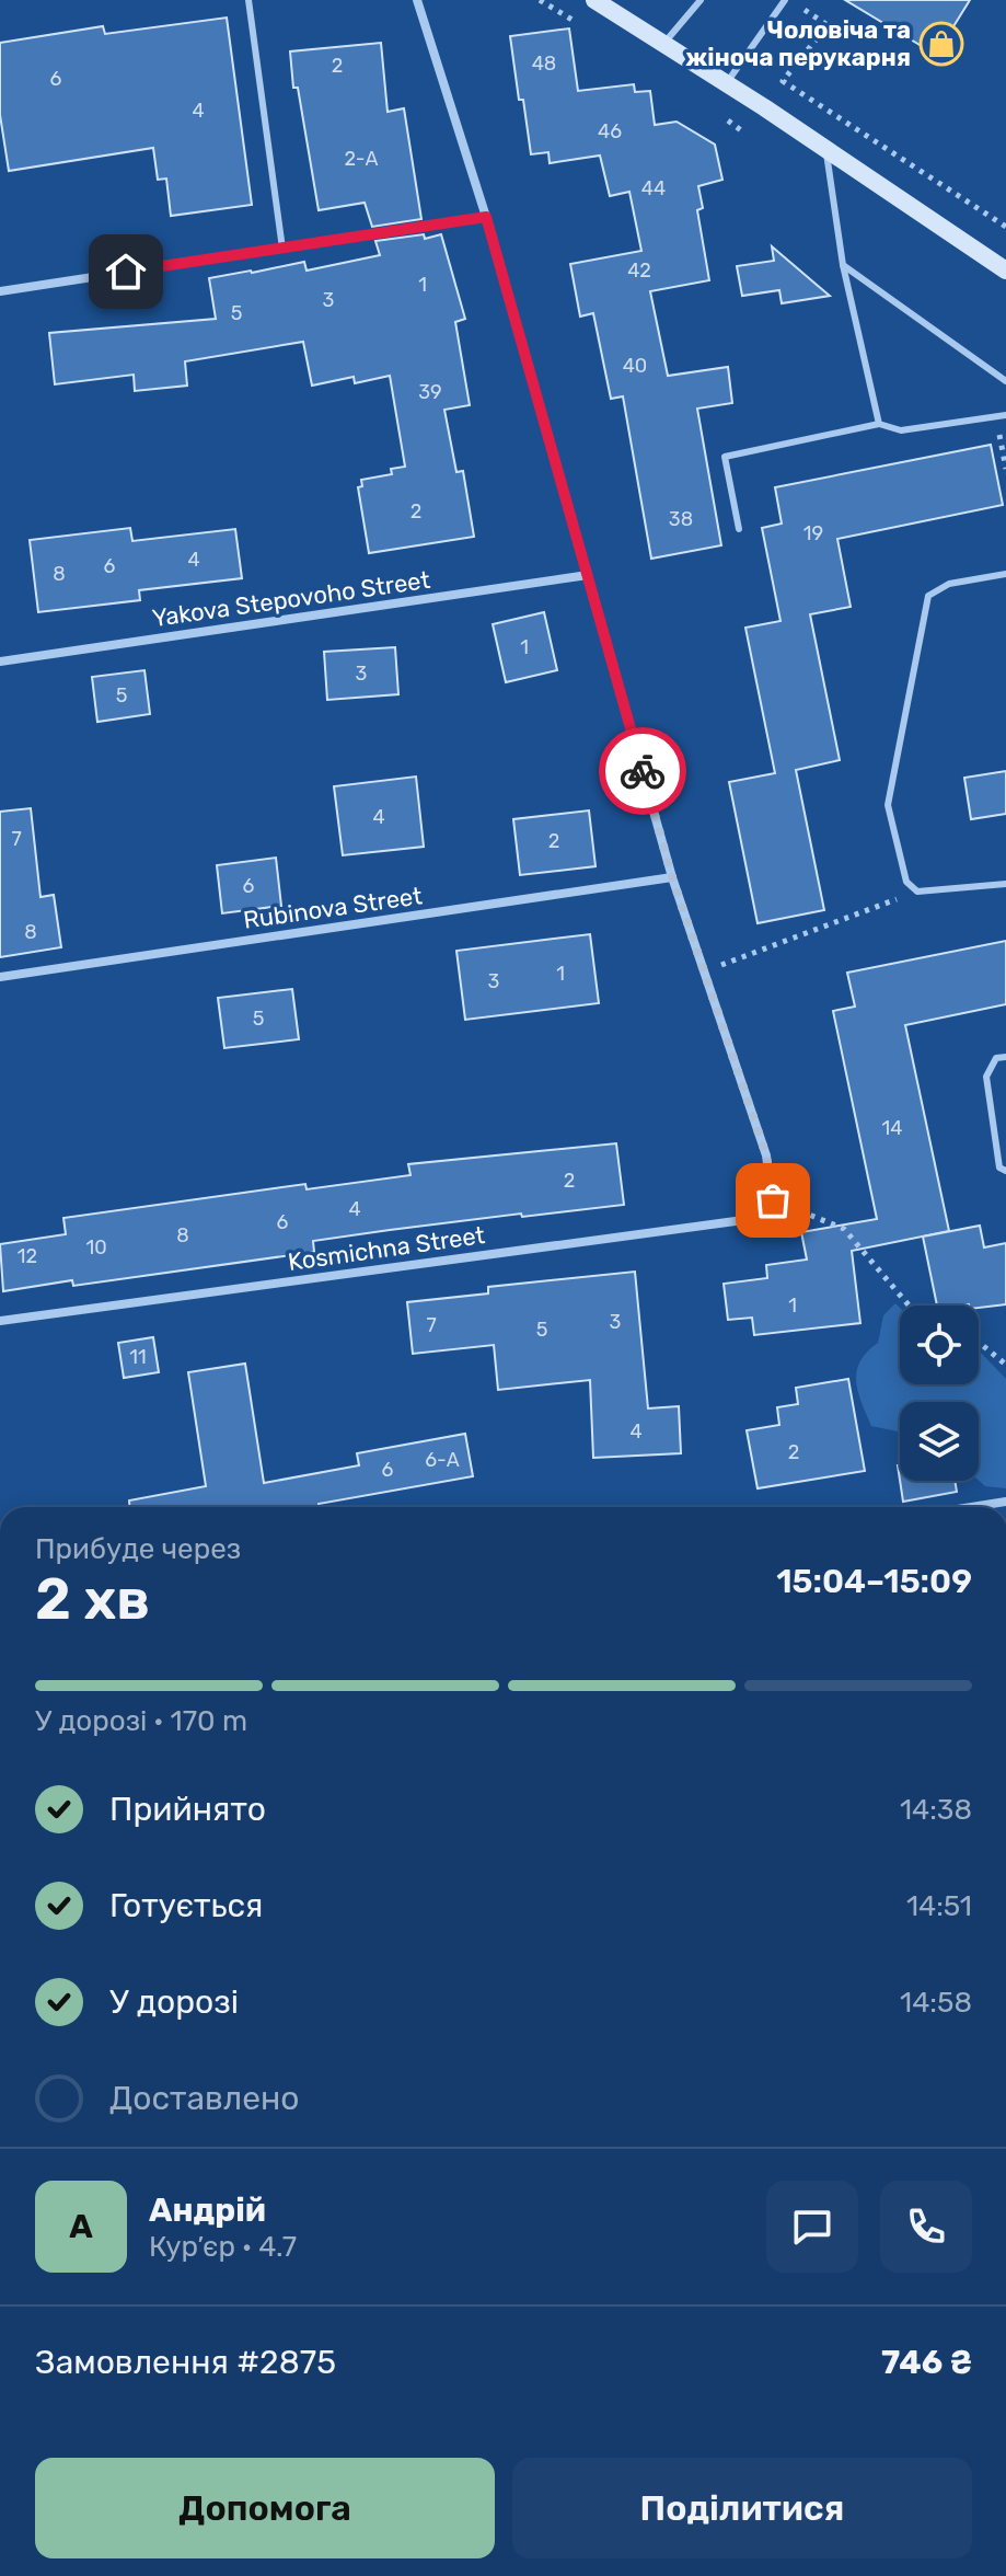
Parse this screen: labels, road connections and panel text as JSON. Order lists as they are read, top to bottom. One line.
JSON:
{"streets":{"street":["Yakova Stepovoho Street","Rubinova Street","Kosmichna Street"]},"places":{"shop":["Чоловіча та жіноча перукарня"]},"house_numbers":["48","2","6","4","46","2-А","44","42","1","3","5","40","39","2","38","19","4","6","8","1","3","5","4","7","2","6","8","1","3","5","14","2","4","6","8","10","12","1","3","7","5","11","4","2","6-А","6"],"page":{"heading":["2 хв","Прибуде через","15:04–15:09"],"panel":["Андрій","Кур’єр · 4.7","Замовлення #2875","746 ₴"],"bar":"У дорозі · 170 m","list":[["Прийнято","14:38"],["Готується","14:51"],["У дорозі","14:58"],"Доставлено"],"round":"А","buttons":["Допомога","Поділитися"]}}
